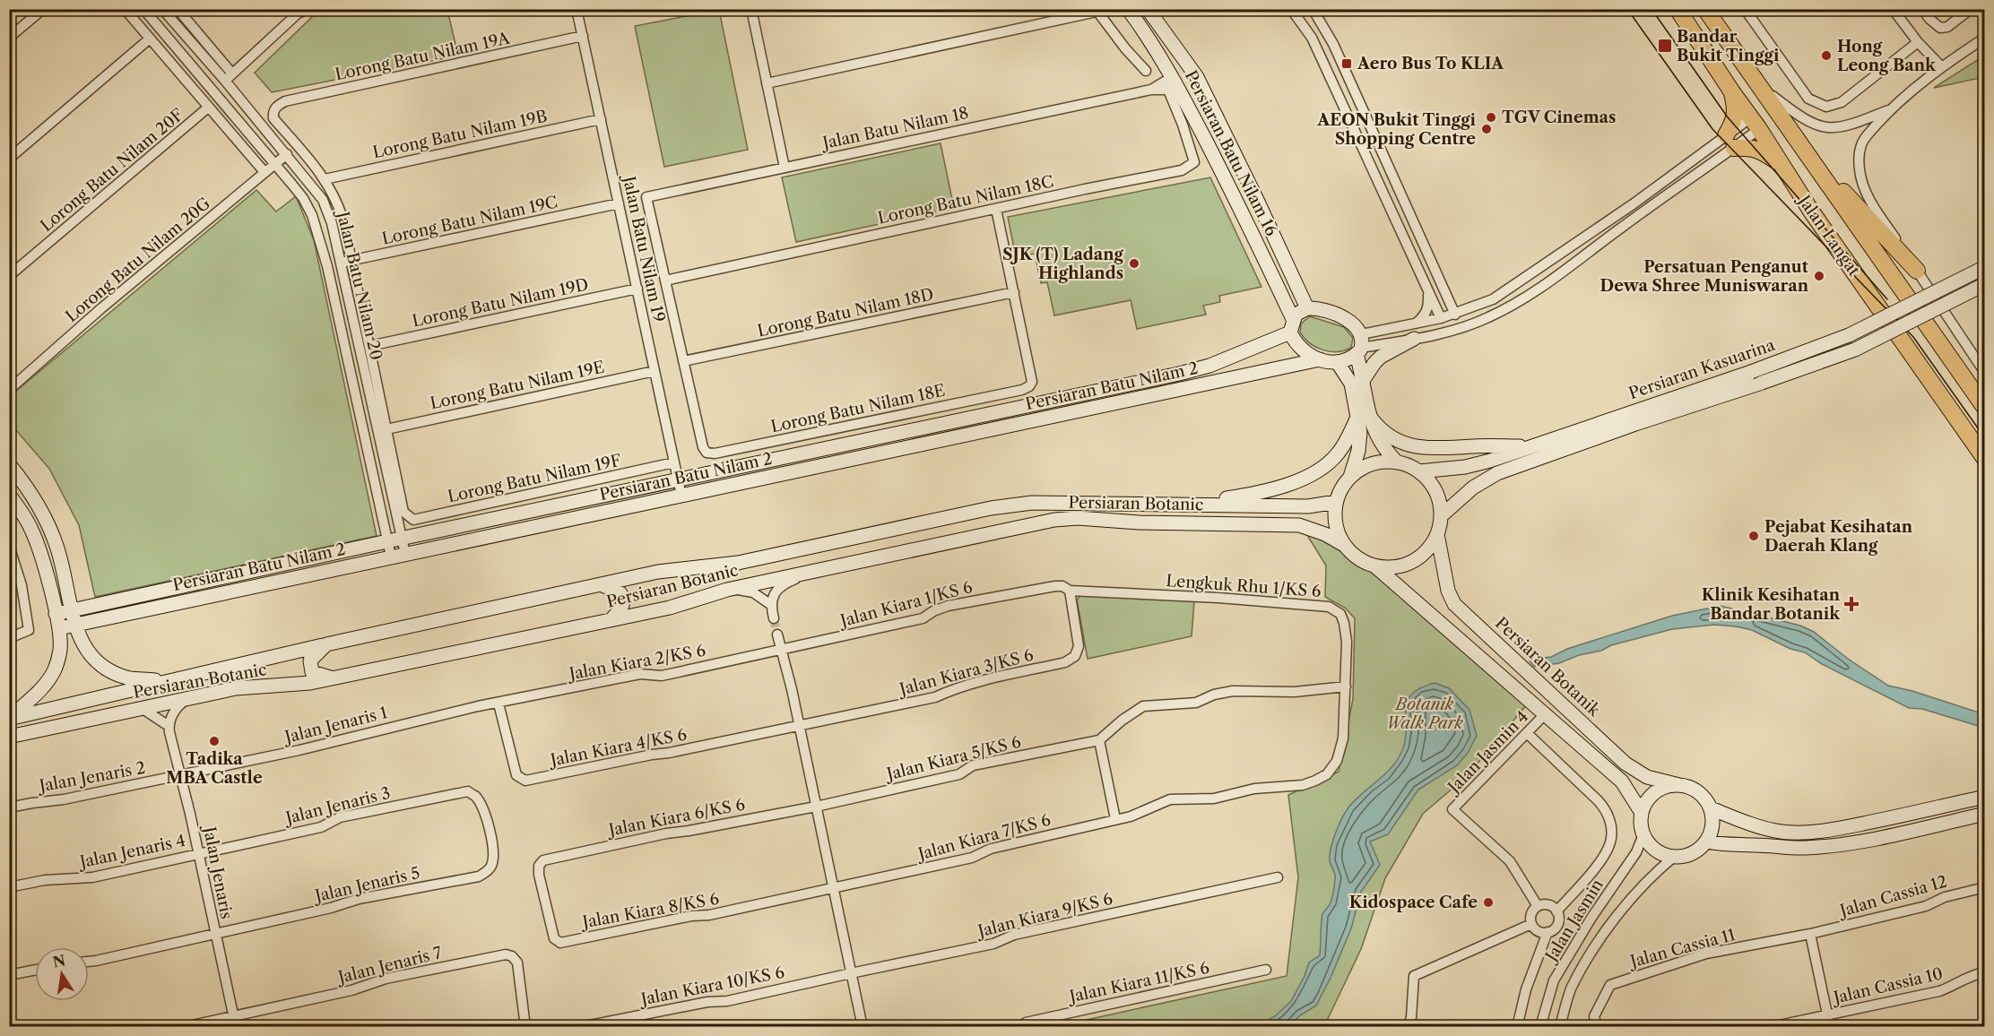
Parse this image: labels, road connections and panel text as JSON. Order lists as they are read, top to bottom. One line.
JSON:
{"streets":{"highway":["Jalan Langat"],"main road":["Persiaran Batu Nilam 16","Persiaran Kasuarina","Persiaran Batu Nilam 2","Persiaran Botanic","Persiaran Botanik"],"street":["Lorong Batu Nilam 19A","Jalan Batu Nilam 18","Lorong Batu Nilam 19B","Lorong Batu Nilam 20F","Lorong Batu Nilam 18C","Lorong Batu Nilam 19C","Jalan Batu Nilam 19","Lorong Batu Nilam 20G","Jalan Batu Nilam 20","Lorong Batu Nilam 19D","Lorong Batu Nilam 18D","Lorong Batu Nilam 19E","Lorong Batu Nilam 18E","Lorong Batu Nilam 19F","Lengkuk Rhu 1/KS 6","Jalan Kiara 1/KS 6","Jalan Kiara 2/KS 6","Jalan Kiara 3/KS 6","Jalan Jenaris 1","Jalan Kiara 4/KS 6","Jalan Jasmin 4","Jalan Kiara 5/KS 6","Jalan Jenaris 2","Jalan Jenaris 3","Jalan Kiara 6/KS 6","Jalan Kiara 7/KS 6","Jalan Jenaris 4","Jalan Jenaris","Jalan Jenaris 5","Jalan Cassia 12","Jalan Kiara 8/KS 6","Jalan Kiara 9/KS 6","Jalan Jasmin","Jalan Cassia 11","Jalan Jenaris 7","Jalan Kiara 11/KS 6","Jalan Kiara 10/KS 6","Jalan Cassia 10"]},"crossings":[["Lorong Batu Nilam 19A","Lorong Batu Nilam 19B"],["Lorong Batu Nilam 19A","Jalan Batu Nilam 19"],["Jalan Batu Nilam 18","Persiaran Batu Nilam 16"],["Jalan Batu Nilam 18","Lorong Batu Nilam 18C"],["Lorong Batu Nilam 19B","Jalan Batu Nilam 19"],["Persiaran Batu Nilam 16","Lorong Batu Nilam 18C"],["Persiaran Batu Nilam 16","Persiaran Batu Nilam 2"],["Lorong Batu Nilam 19C","Jalan Batu Nilam 19"],["Lorong Batu Nilam 19C","Jalan Batu Nilam 20"],["Jalan Batu Nilam 19","Lorong Batu Nilam 19D"],["Jalan Batu Nilam 19","Lorong Batu Nilam 19E"],["Jalan Batu Nilam 19","Persiaran Batu Nilam 2"],["Jalan Batu Nilam 19","Lorong Batu Nilam 19F"],["Lorong Batu Nilam 20G","Jalan Batu Nilam 20"],["Jalan Batu Nilam 20","Persiaran Batu Nilam 2"],["Lorong Batu Nilam 18D","Lorong Batu Nilam 18E"],["Persiaran Kasuarina","Persiaran Botanic"],["Persiaran Kasuarina","Persiaran Botanik"],["Lorong Batu Nilam 19E","Lorong Batu Nilam 19F"],["Persiaran Botanic","Persiaran Botanik"],["Lengkuk Rhu 1/KS 6","Jalan Kiara 1/KS 6"],["Lengkuk Rhu 1/KS 6","Jalan Kiara 3/KS 6"],["Lengkuk Rhu 1/KS 6","Jalan Kiara 7/KS 6"],["Jalan Kiara 1/KS 6","Jalan Kiara 2/KS 6"],["Jalan Kiara 1/KS 6","Jalan Kiara 3/KS 6"],["Jalan Kiara 2/KS 6","Jalan Jenaris 1"],["Jalan Kiara 2/KS 6","Jalan Kiara 4/KS 6"],["Persiaran Botanik","Jalan Jasmin"],["Jalan Kiara 3/KS 6","Jalan Kiara 4/KS 6"],["Jalan Jenaris 1","Jalan Kiara 4/KS 6"],["Jalan Jenaris 1","Jalan Jenaris 2"],["Jalan Jenaris 1","Jalan Jenaris"],["Jalan Kiara 5/KS 6","Jalan Kiara 6/KS 6"],["Jalan Jenaris 2","Jalan Jenaris"],["Jalan Jenaris 3","Jalan Jenaris 4"],["Jalan Jenaris 3","Jalan Jenaris"],["Jalan Jenaris 3","Jalan Jenaris 5"],["Jalan Kiara 6/KS 6","Jalan Kiara 8/KS 6"],["Jalan Kiara 7/KS 6","Jalan Kiara 8/KS 6"],["Jalan Jenaris 4","Jalan Jenaris"],["Jalan Jenaris","Jalan Jenaris 5"],["Jalan Jenaris","Jalan Jenaris 7"],["Jalan Cassia 12","Jalan Cassia 11"],["Jalan Kiara 9/KS 6","Jalan Kiara 10/KS 6"]],"parks":["Botanik Walk Park"],"places":{"transit":["Bandar Bukit Tinggi","Aero Bus To KLIA"],"other":["Hong Leong Bank","TGV Cinemas","AEON Bukit Tinggi Shopping Centre","SJK (T) Ladang Highlands","Persatuan Penganut Dewa Shree Muniswaran","Pejabat Kesihatan Daerah Klang","Tadika MBA Castle","Kidospace Cafe"],"health":["Klinik Kesihatan Bandar Botanik"]},"north":"top"}
